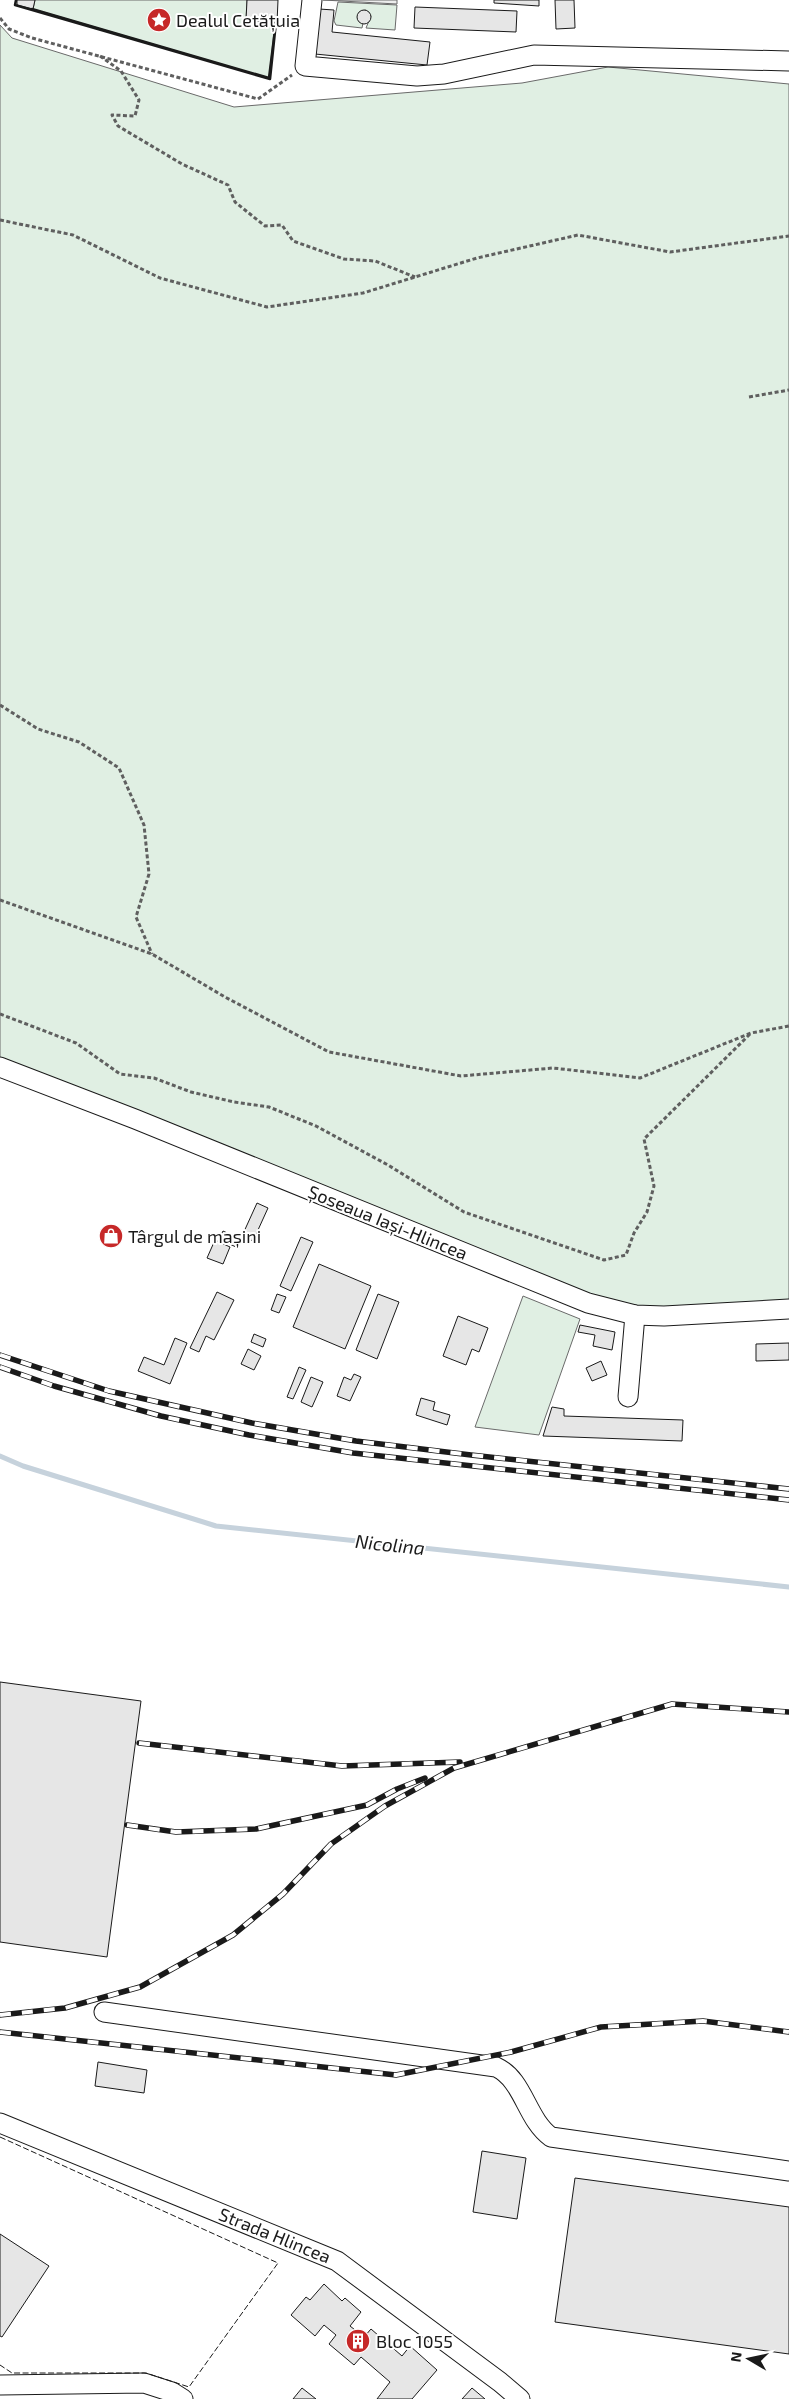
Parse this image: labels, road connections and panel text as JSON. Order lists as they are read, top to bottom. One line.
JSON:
{"streets":{"street":["Șoseaua Iași-Hlincea","Strada Hlincea"]},"water":["Nicolina"],"places":{"place":["Dealul Cetățuia"],"shop":["Târgul de mașini"],"building":["Bloc 1055"]},"north":"left"}
